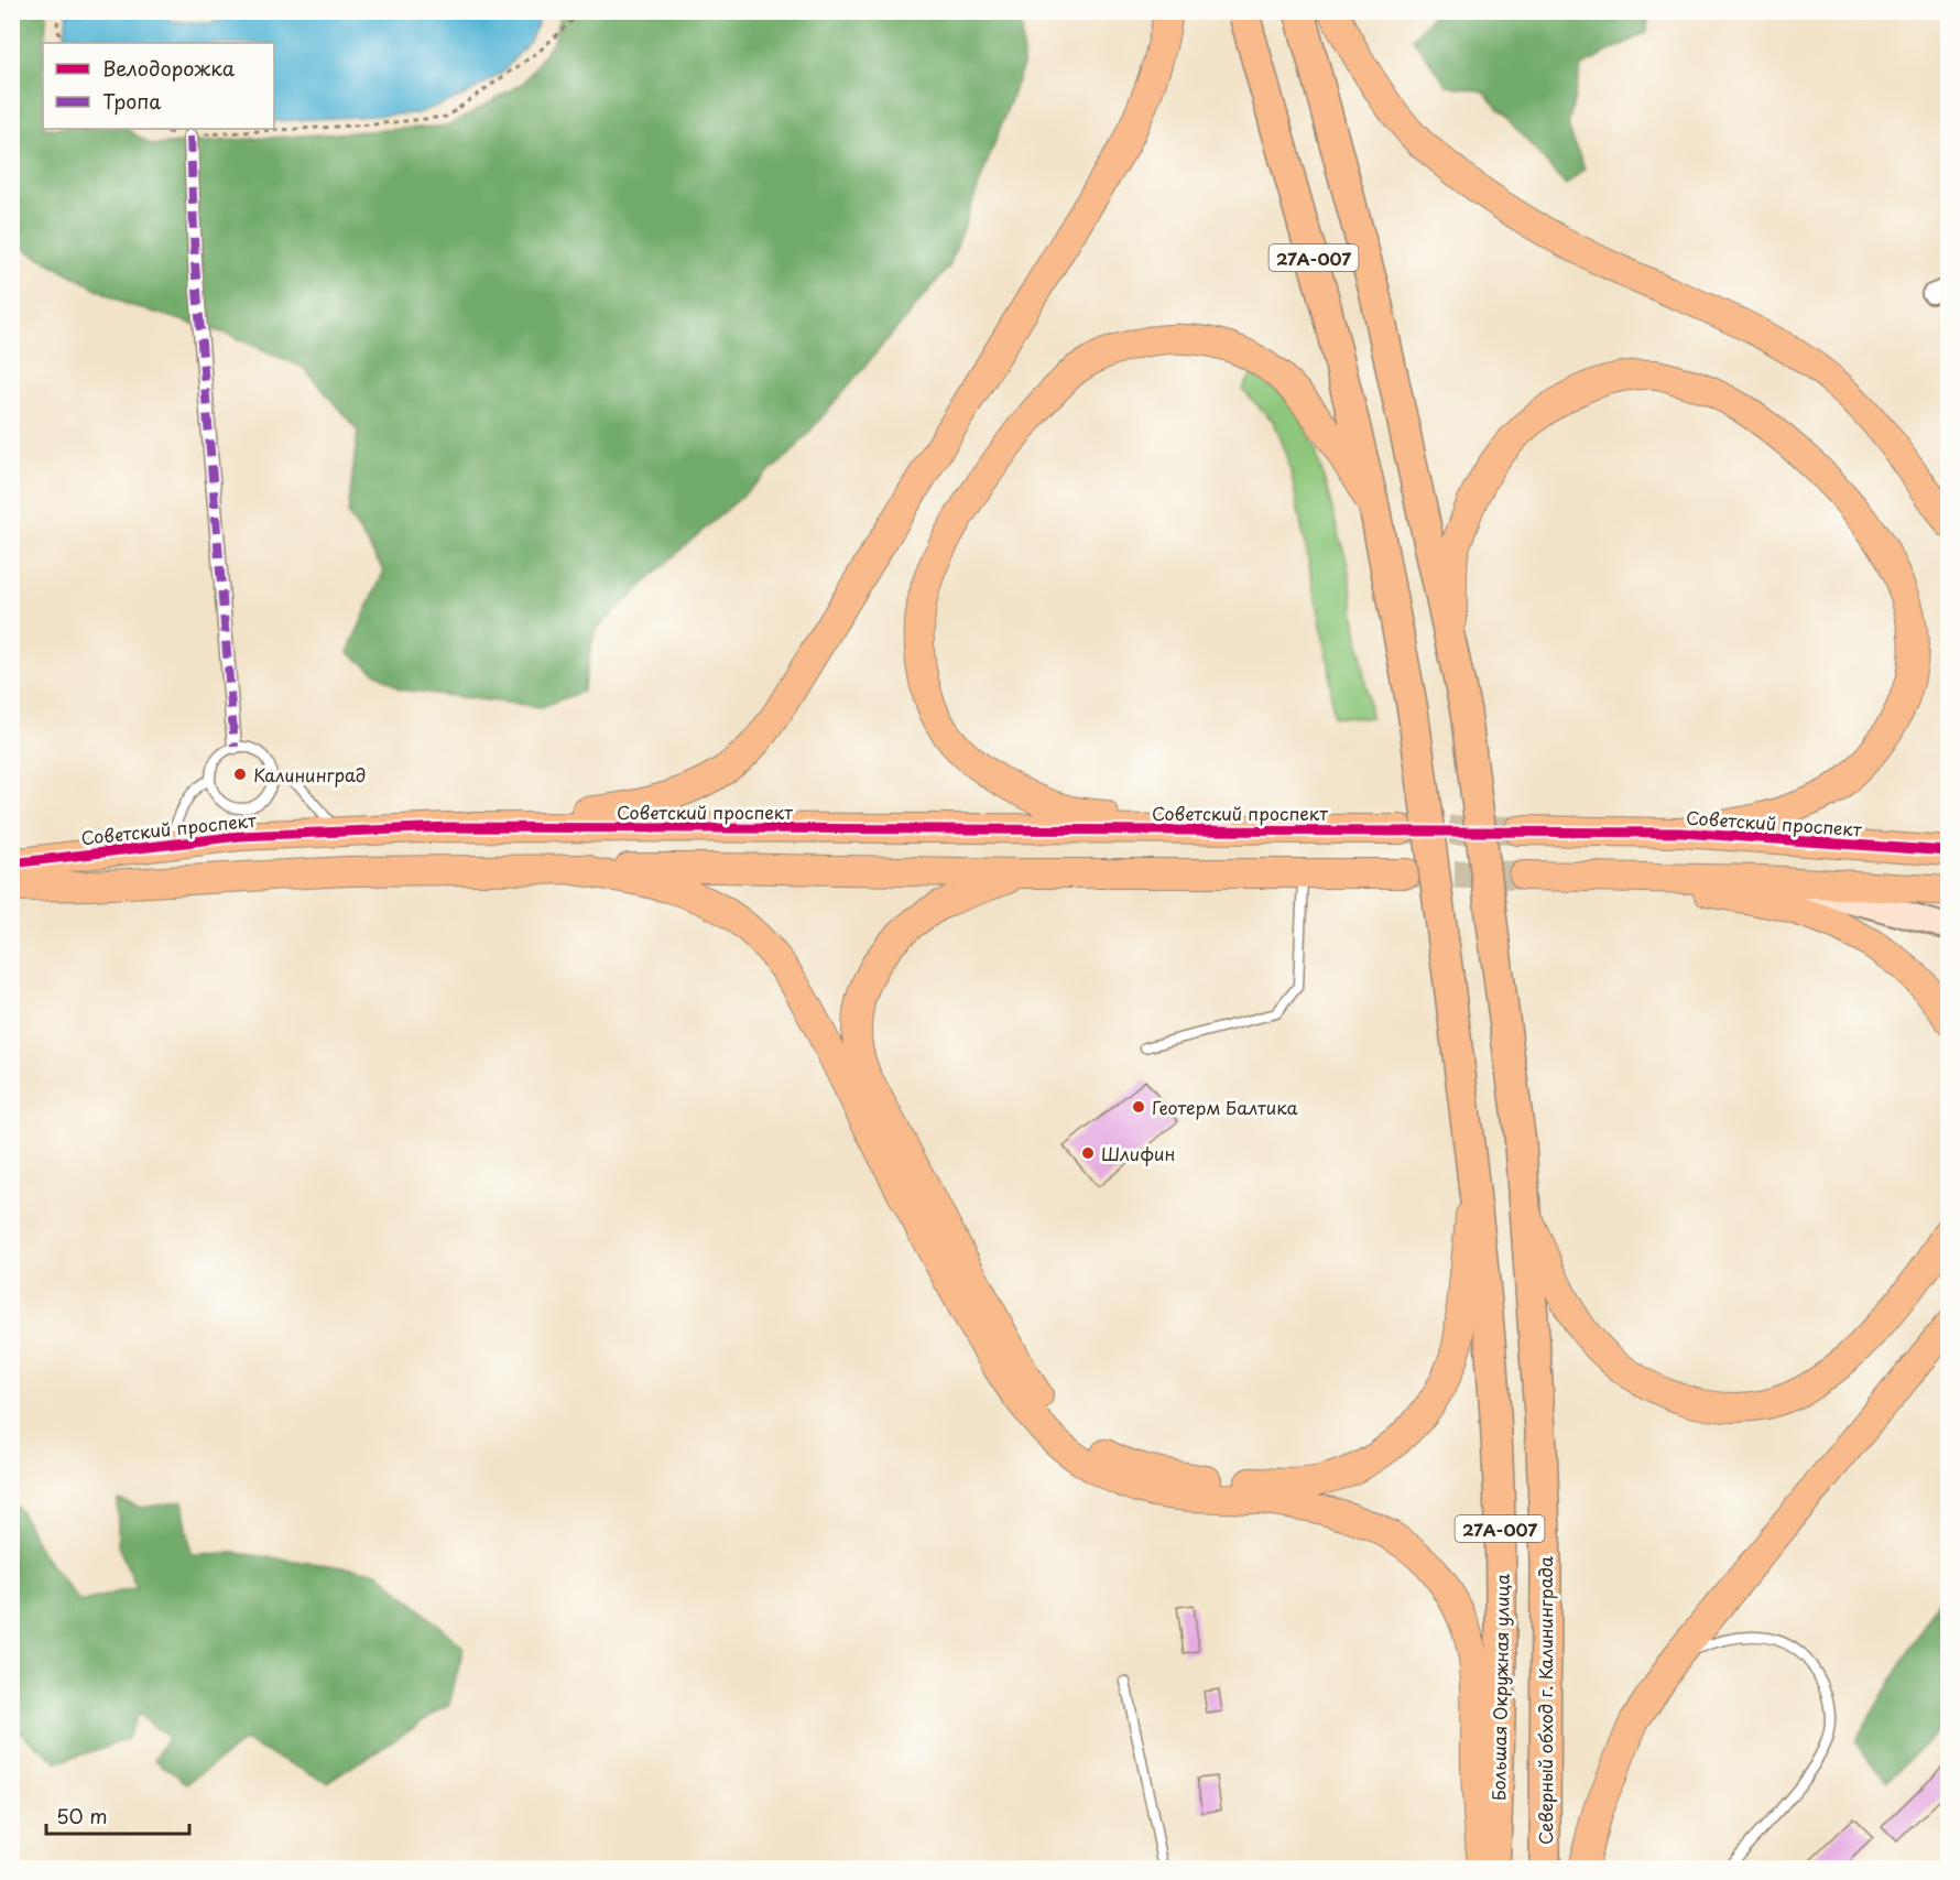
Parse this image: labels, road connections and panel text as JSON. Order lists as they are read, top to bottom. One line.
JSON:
{"streets":{"highway":["27А-007","Большая Окружная улица","Северный обход г. Калининграда"],"main road":["Советский проспект"]},"crossings":[["27А-007","Большая Окружная улица"]],"places":["Калининград","Геотерм Балтика","Шлифин"],"legend":["Велодорожка","Тропа"],"scale_bar":"50 m"}
